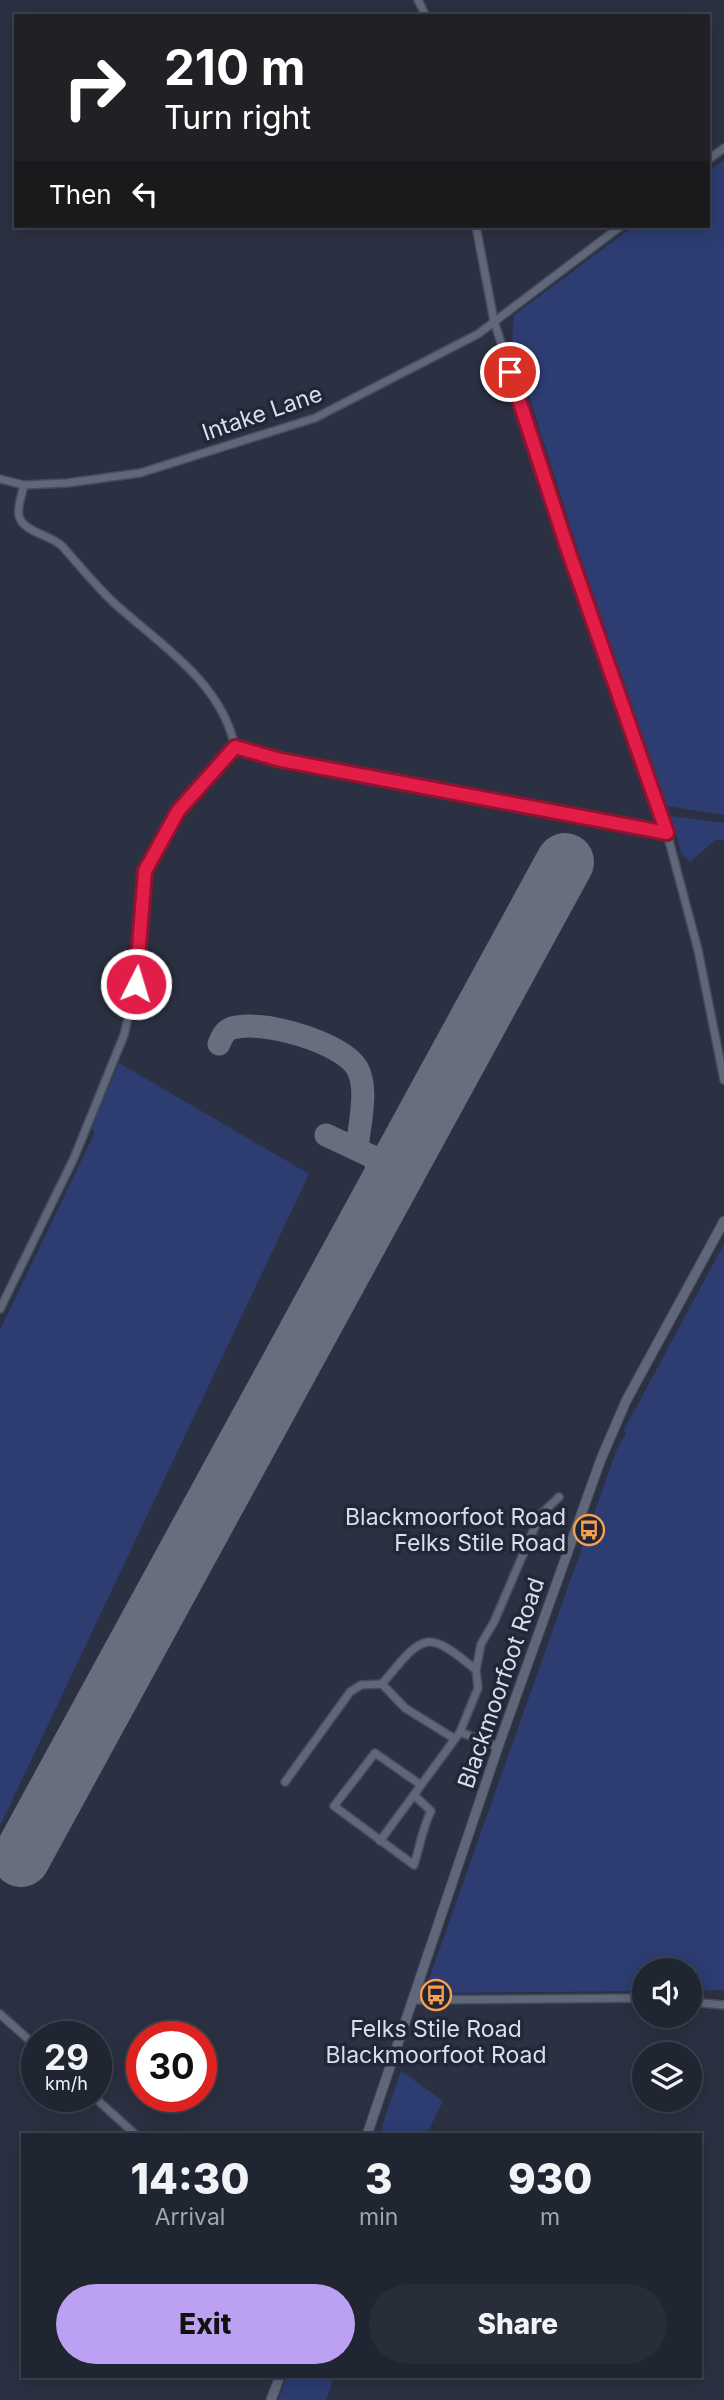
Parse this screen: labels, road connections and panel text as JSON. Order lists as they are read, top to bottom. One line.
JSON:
{"streets":{"street":["Intake Lane","Blackmoorfoot Road"]},"places":{"bus stop":["Blackmoorfoot Road Felks Stile Road","Felks Stile Road Blackmoorfoot Road"]},"page":{"turn":["210 m","Turn right"],"then":"Then","speed":"29 km/h","limit":"30","eta":["14:30","Arrival","3","min","930","m"],"buttons":["Exit","Share"]}}
